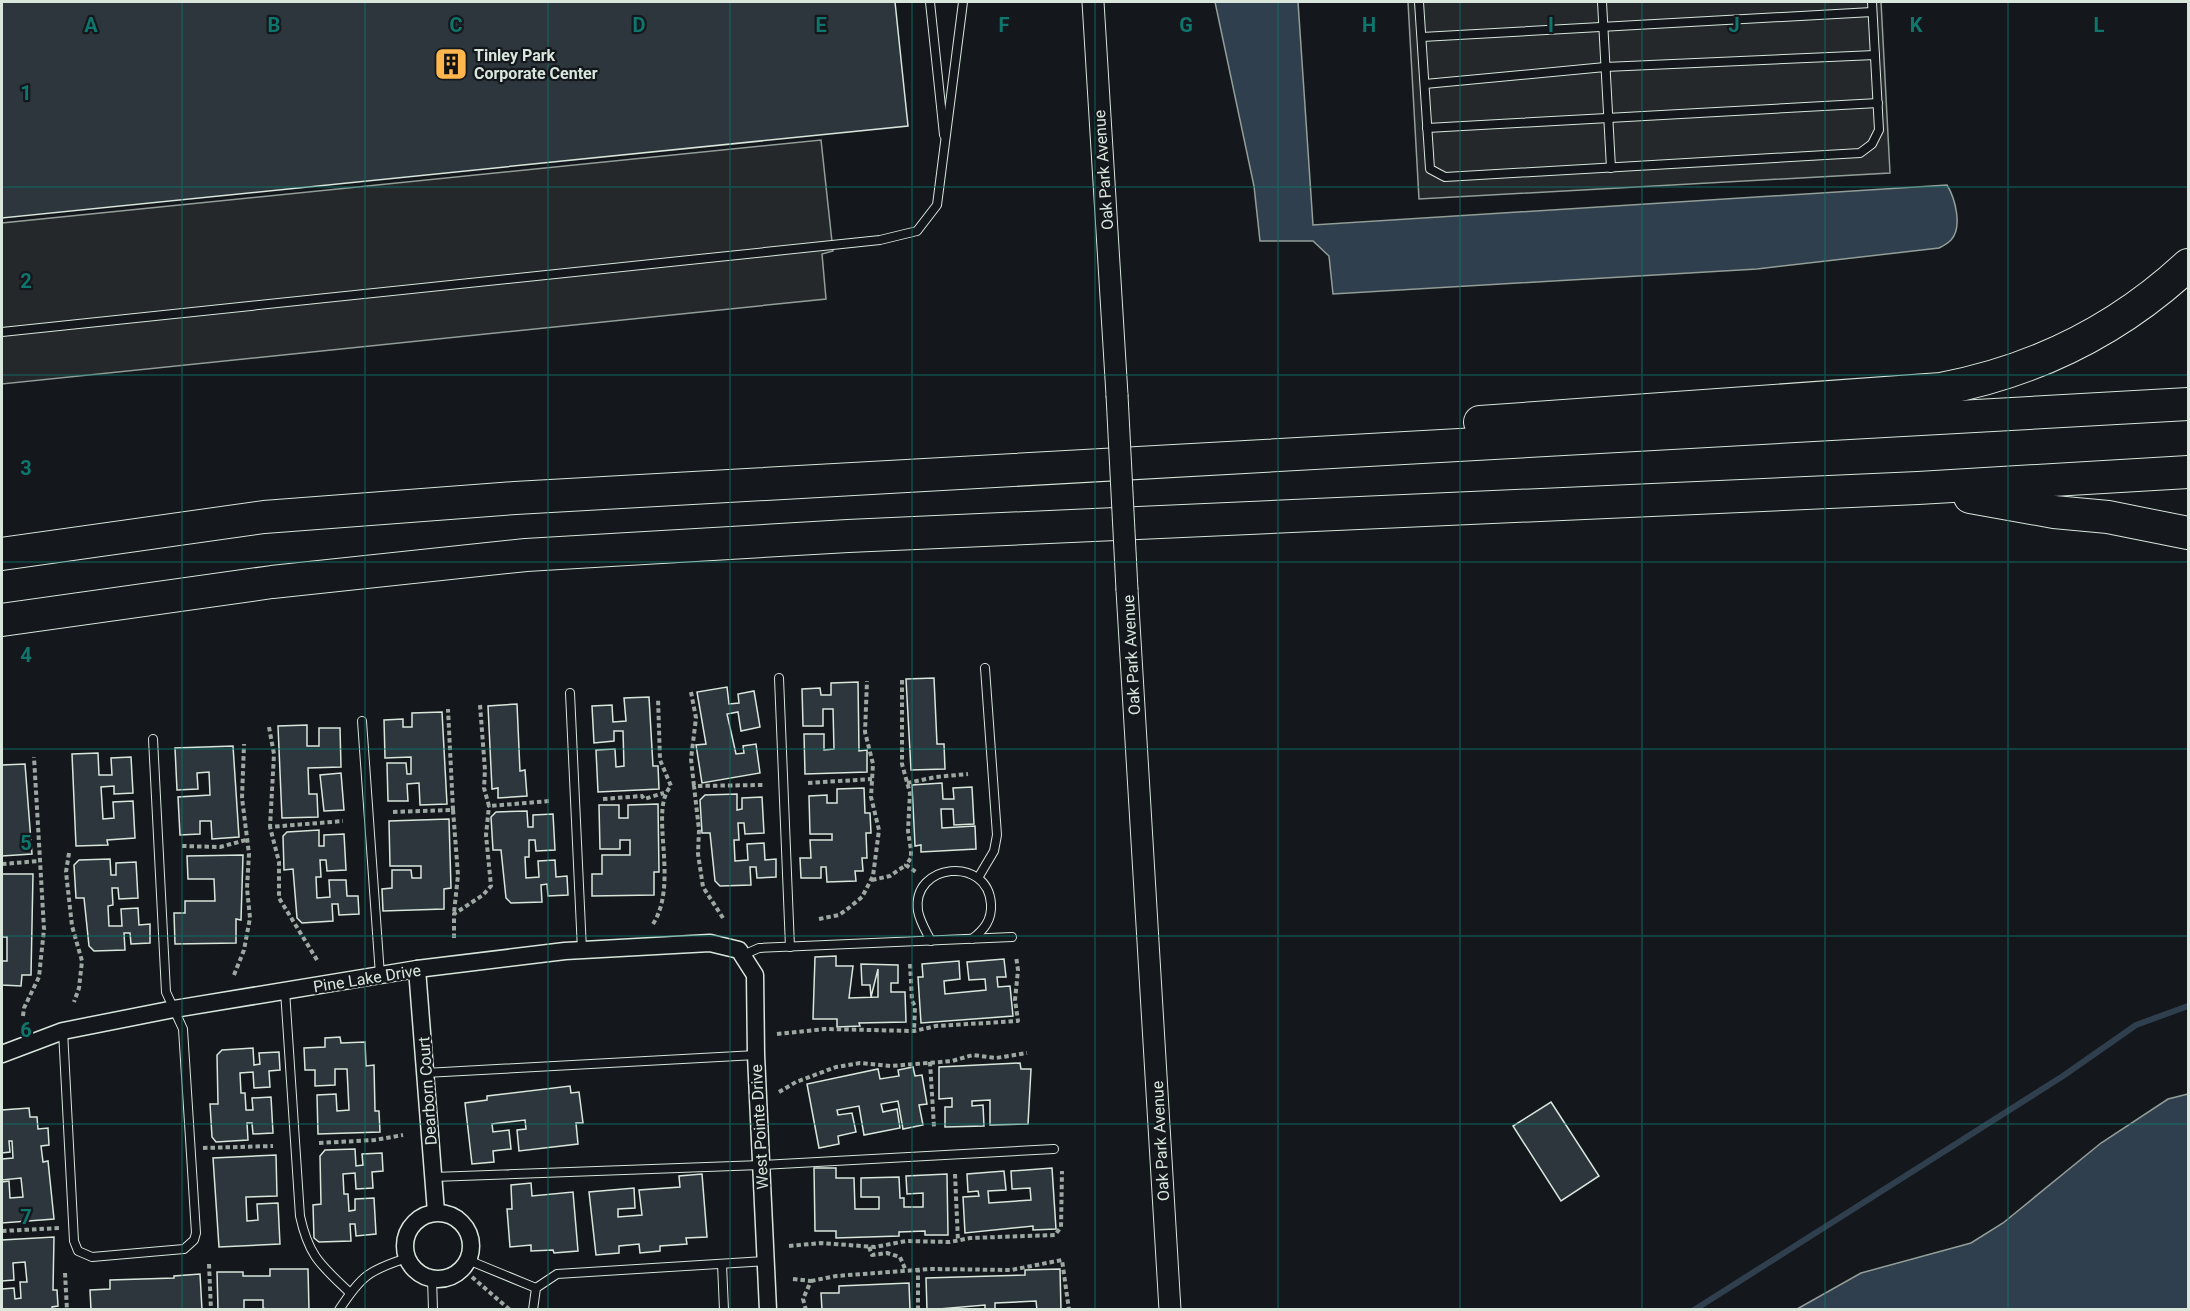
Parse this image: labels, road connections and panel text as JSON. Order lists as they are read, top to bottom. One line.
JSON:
{"streets":{"street":["Oak Park Avenue","Pine Lake Drive","Dearborn Court","West Pointe Drive"]},"crossings":[["Pine Lake Drive","Dearborn Court"],["Pine Lake Drive","West Pointe Drive"]],"places":{"building":["Tinley Park Corporate Center"]},"grid":{"columns":["A","B","C","D","E","F","G","H","I","J","K","L"],"rows":["1","2","3","4","5","6","7"]}}
